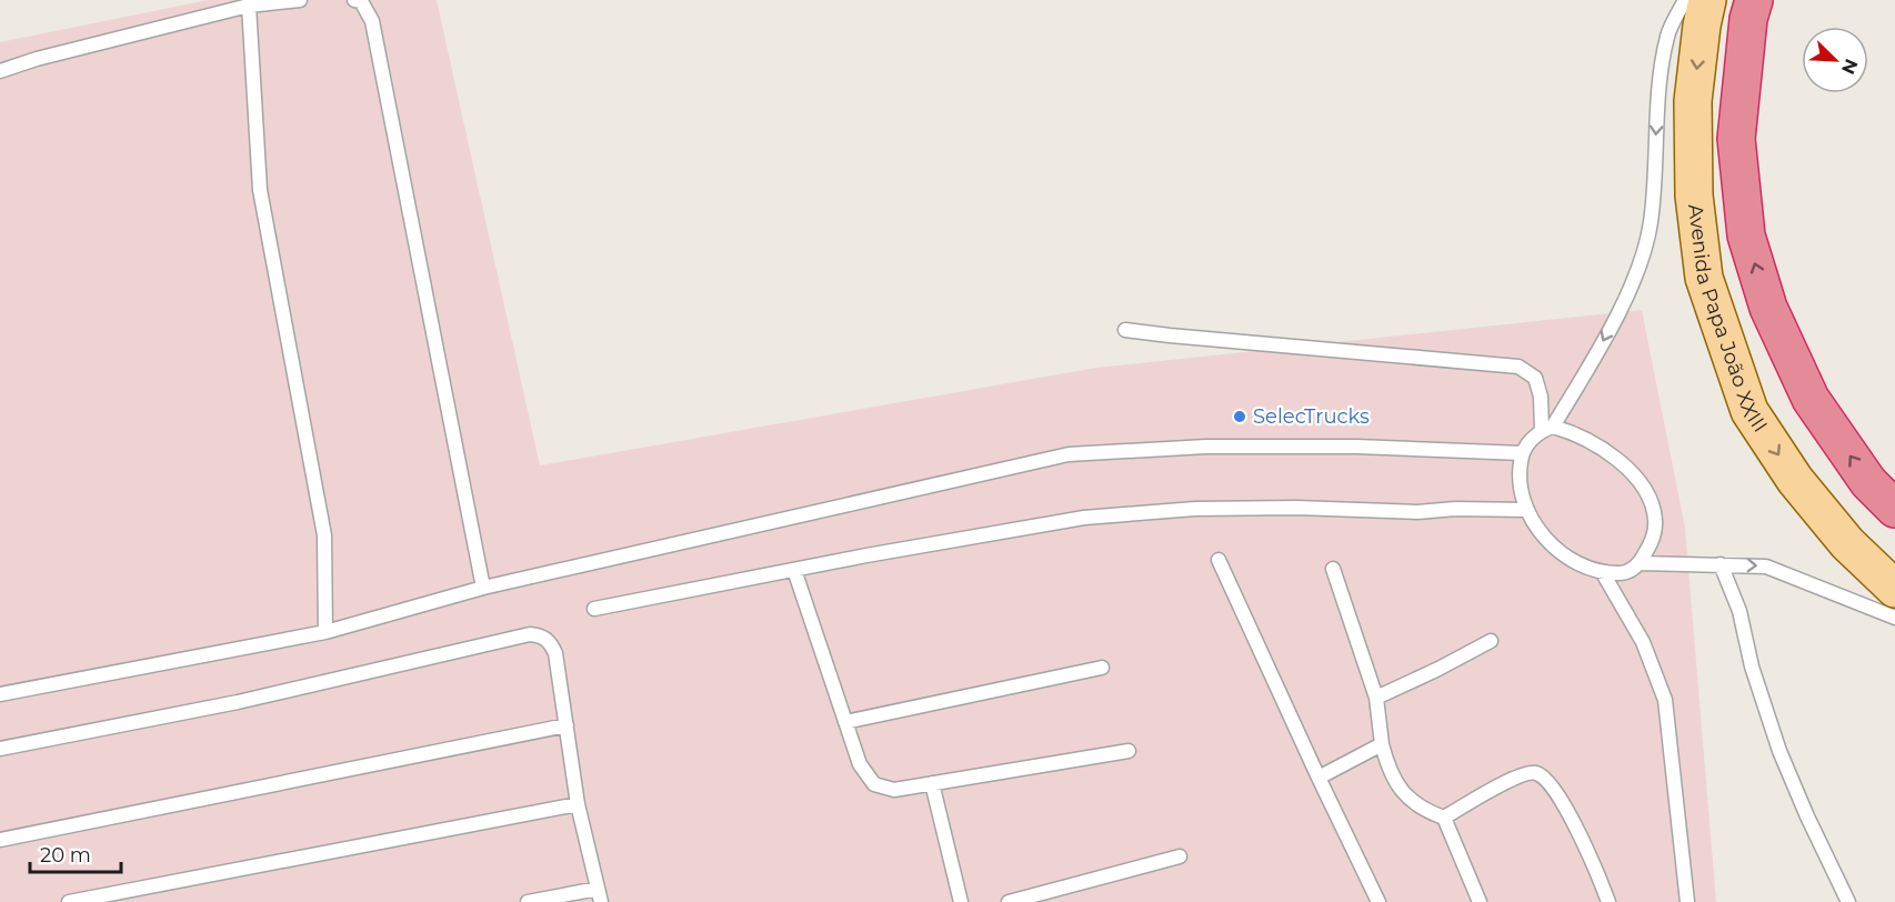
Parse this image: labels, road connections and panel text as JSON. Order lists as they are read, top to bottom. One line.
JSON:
{"streets":{"main road":["Avenida Papa João XXIII"]},"one_way":["Avenida Papa João XXIII"],"places":["SelecTrucks"],"scale_bar":"20 m","north":"bottom right"}
